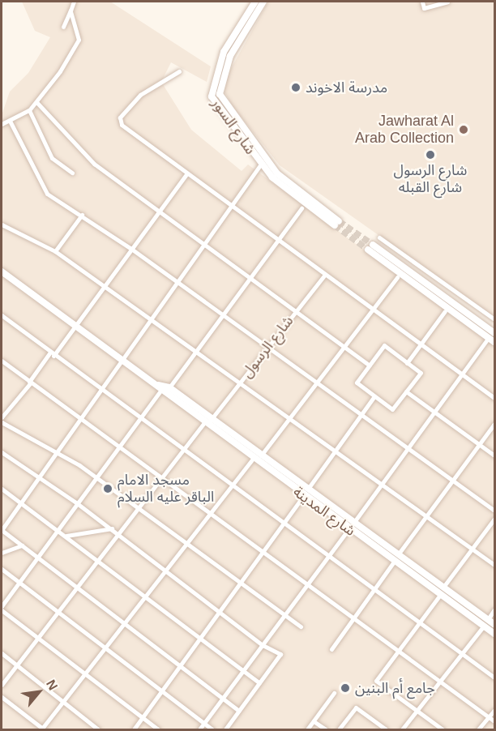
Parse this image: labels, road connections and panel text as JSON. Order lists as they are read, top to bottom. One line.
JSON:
{"streets":{"main road":["شارع السور","شارع المدينة"],"street":["شارع الرسول"]},"crossings":[["شارع الرسول","شارع المدينة"]],"places":["مدرسة الاخوند","Jawharat Al Arab Collection","شارع الرسول شارع القبله","مسجد الامام الباقر عليه السلام","جامع أم البنين"],"north":"top right"}
